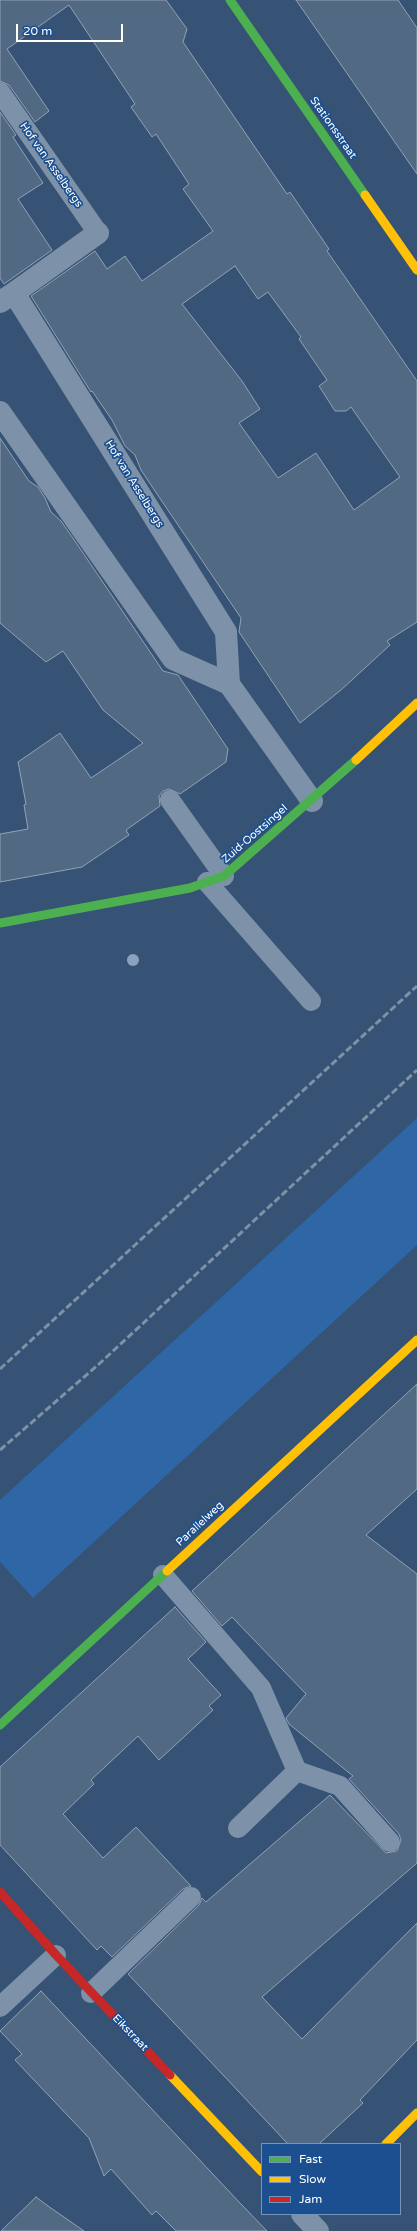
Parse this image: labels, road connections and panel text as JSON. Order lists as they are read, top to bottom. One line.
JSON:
{"streets":{"street":["Stationsstraat","Hof van Asselbergs","Zuid-Oostsingel","Parallelweg","Eikstraat"]},"legend":["Fast","Slow","Jam"],"scale_bar":"20 m"}
